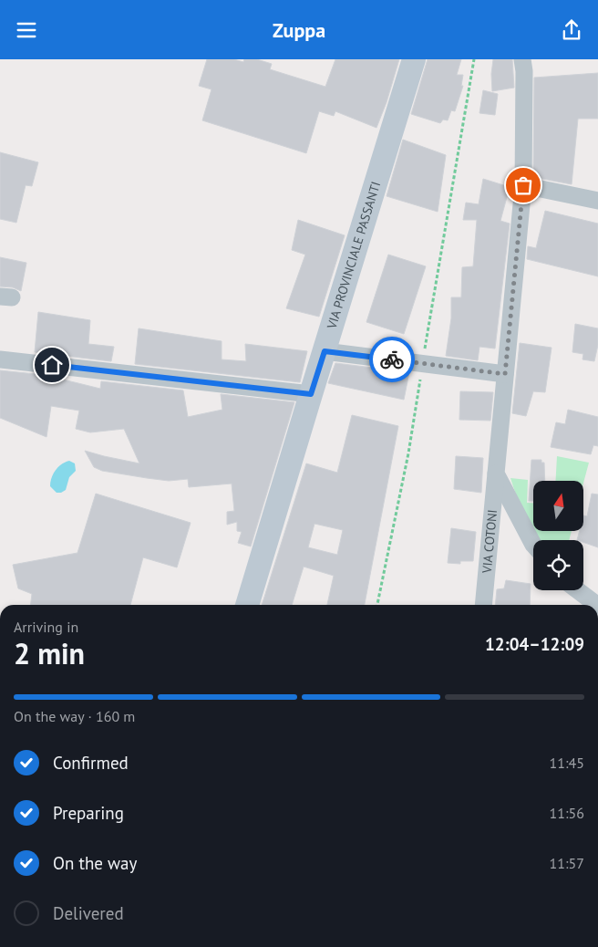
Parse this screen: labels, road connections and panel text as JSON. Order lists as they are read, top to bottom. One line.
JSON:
{"streets":{"main road":["VIA PROVINCIALE PASSANTI"],"street":["VIA COTONI"]},"north":"top","page":{"header":"Zuppa","heading":["2 min","Arriving in","12:04–12:09"],"bar":"On the way · 160 m","list":[["Confirmed","11:45"],["Preparing","11:56"],["On the way","11:57"],"Delivered"]}}
